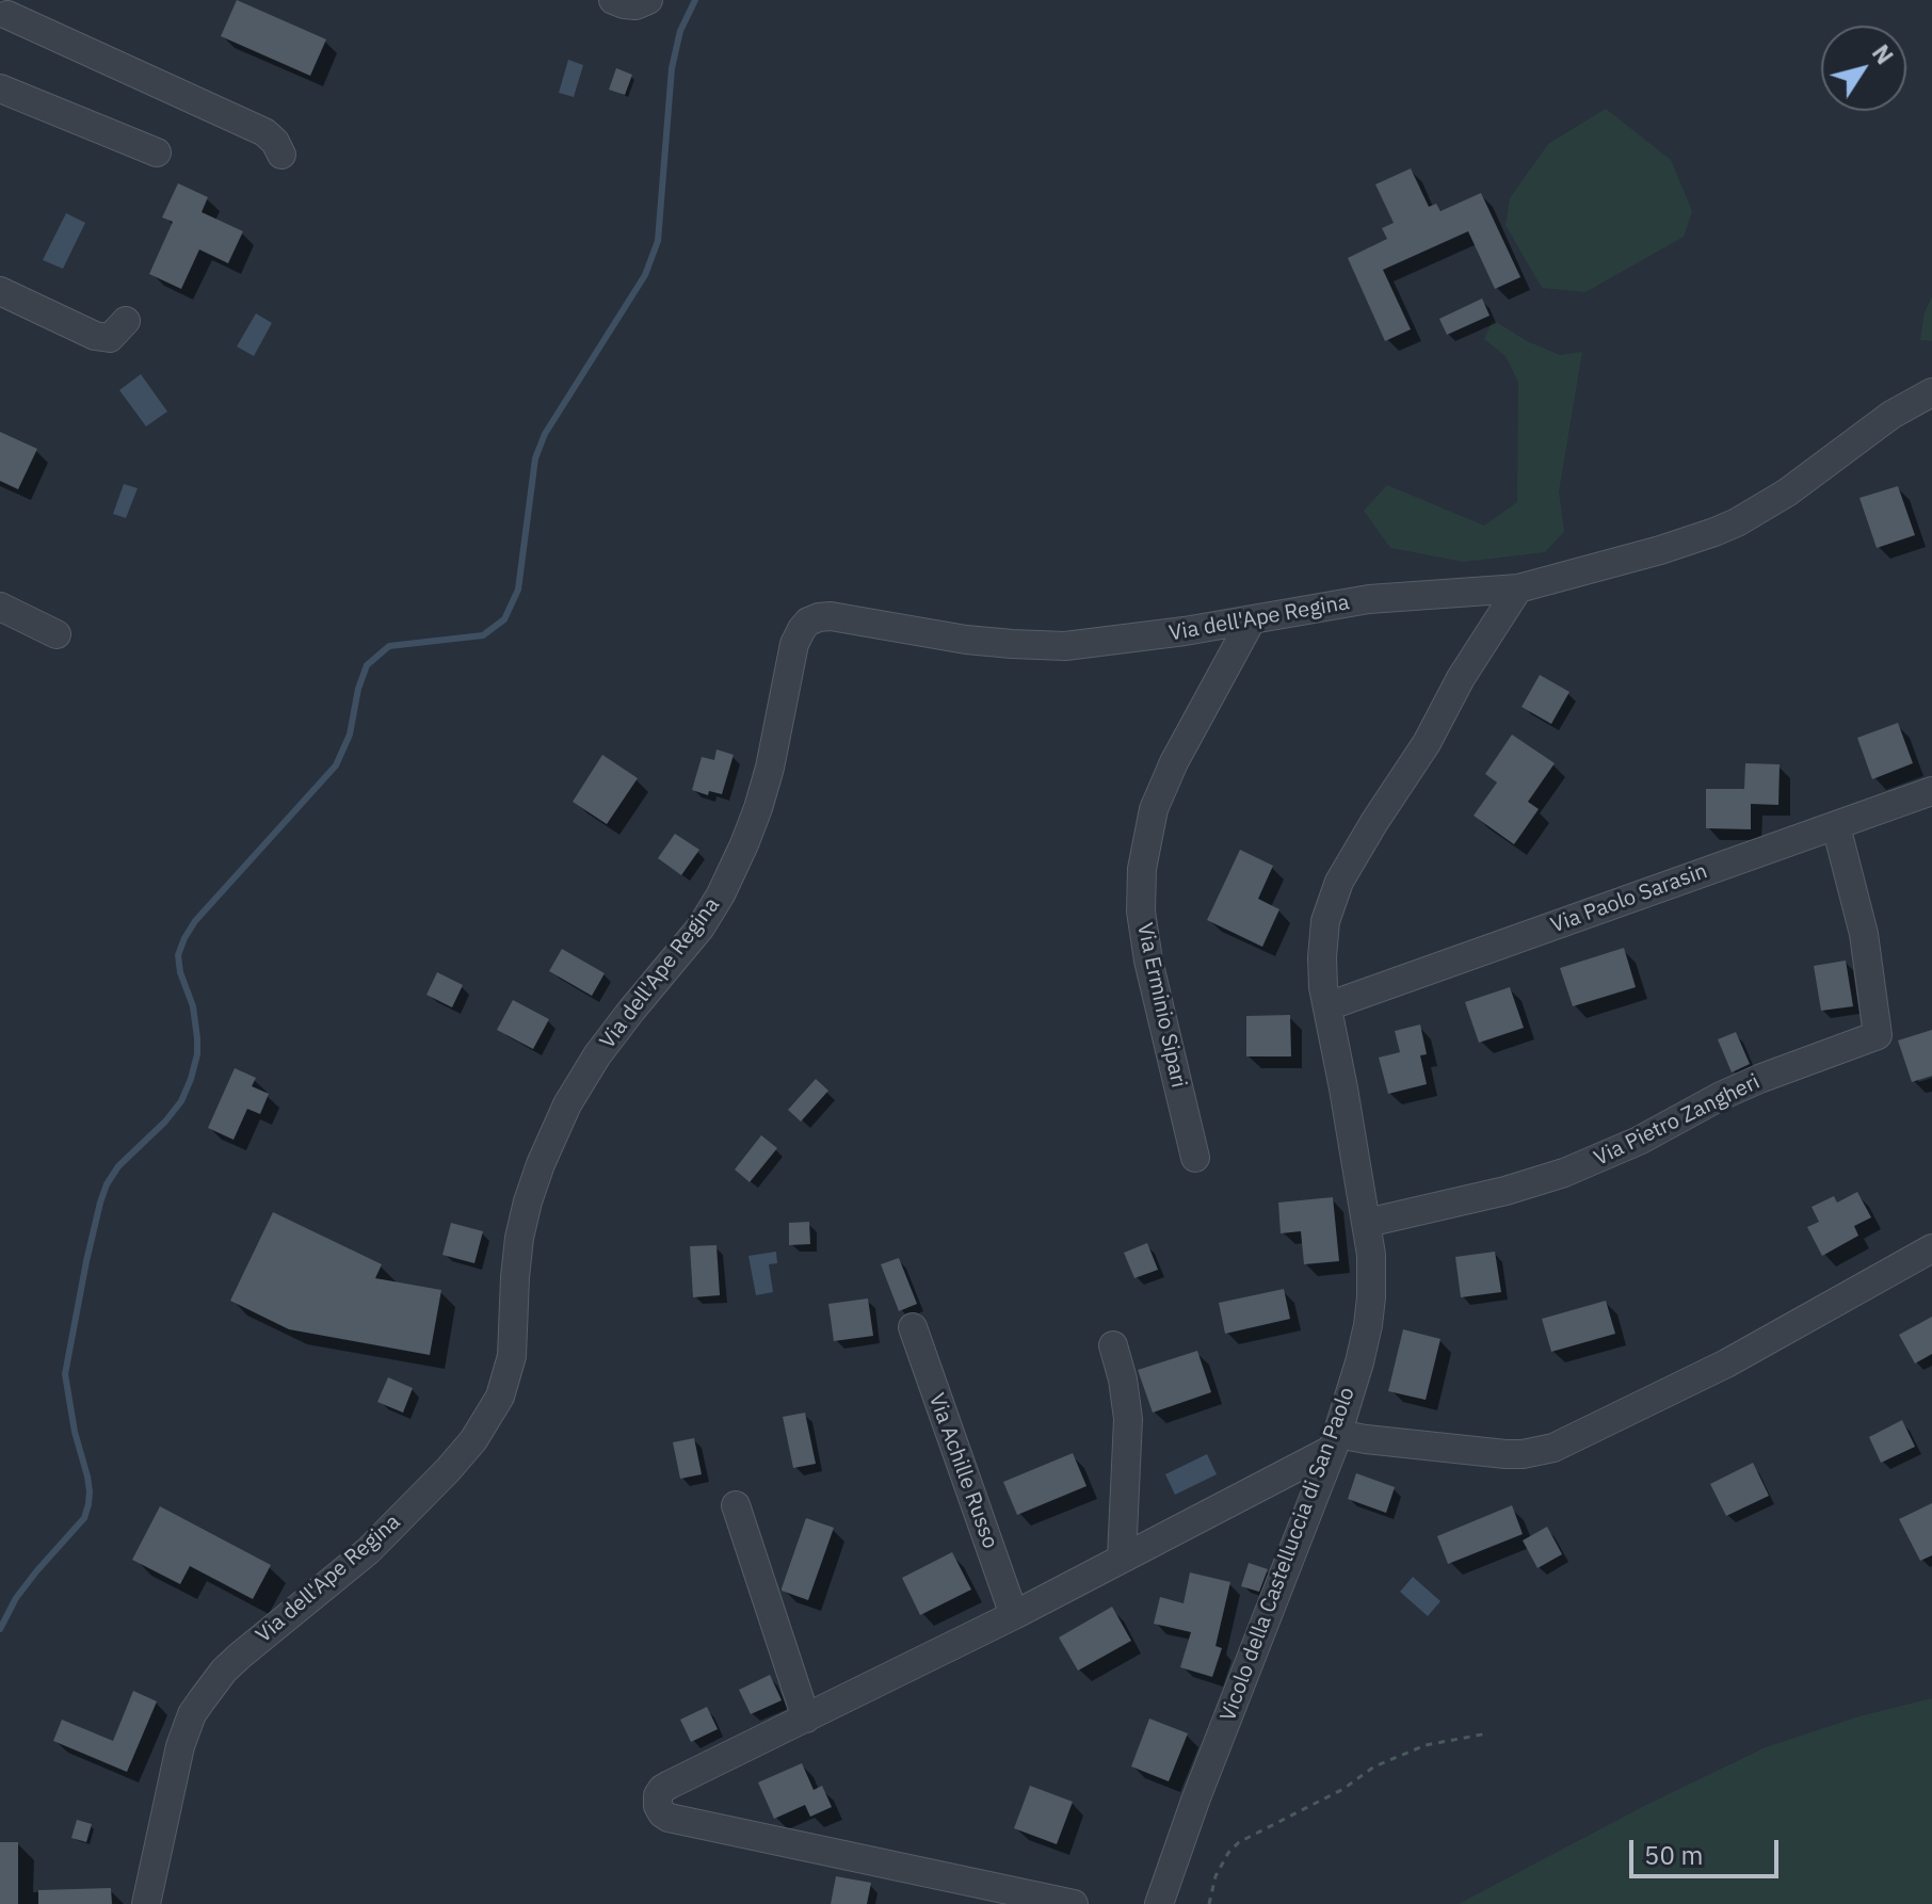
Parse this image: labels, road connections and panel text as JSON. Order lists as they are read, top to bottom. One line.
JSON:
{"streets":{"street":["Via dell'Ape Regina","Via Paolo Sarasin","Via Erminio Sipari","Via Pietro Zangheri","Via Achille Russo","Vicolo della Castelluccia di San Paolo"]},"crossings":[["Via dell'Ape Regina","Via Erminio Sipari"],["Via dell'Ape Regina","Vicolo della Castelluccia di San Paolo"],["Via Paolo Sarasin","Via Pietro Zangheri"],["Via Paolo Sarasin","Vicolo della Castelluccia di San Paolo"],["Via Pietro Zangheri","Vicolo della Castelluccia di San Paolo"]],"scale_bar":"50 m","north":"top right"}
